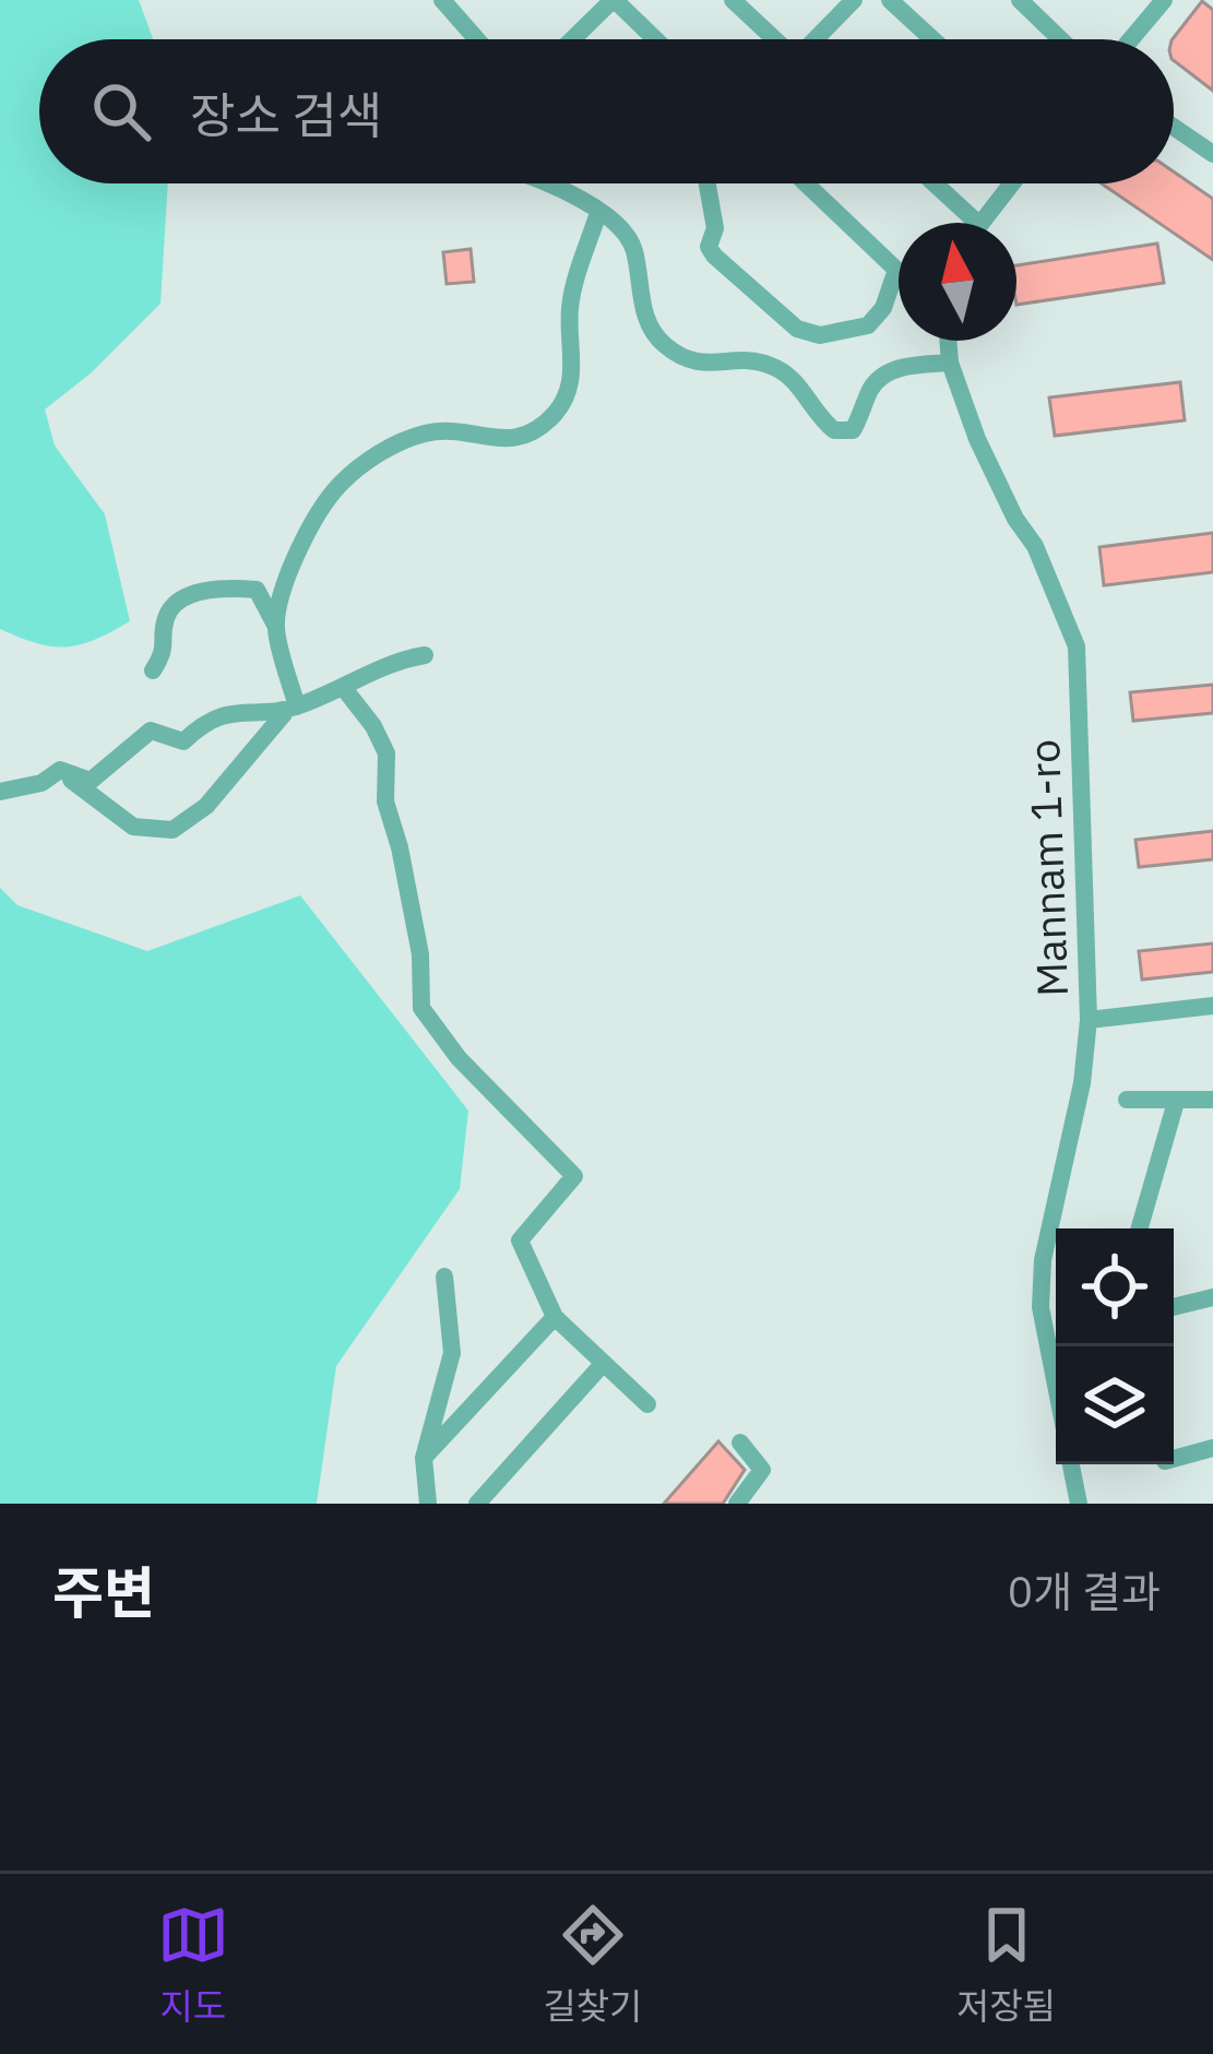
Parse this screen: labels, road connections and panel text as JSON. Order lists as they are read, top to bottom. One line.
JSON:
{"streets":{"street":["Mannam 1-ro"]},"north":"top","page":{"search":"장소 검색","heading":["주변","0개 결과"],"nav":["지도","길찾기","저장됨"]}}
